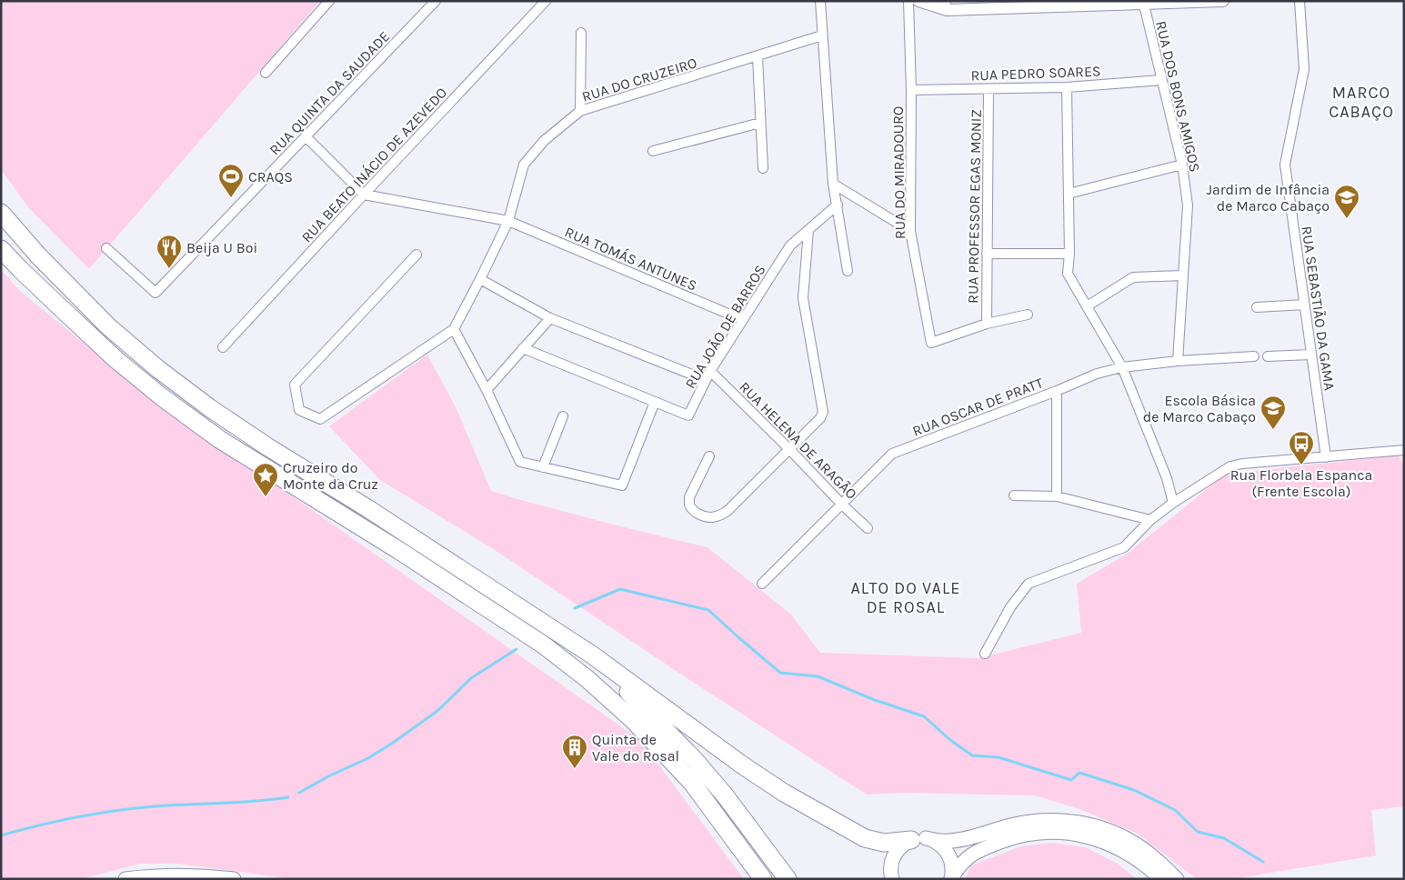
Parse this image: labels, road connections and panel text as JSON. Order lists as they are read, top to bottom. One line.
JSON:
{"streets":{"street":["RUA PEDRO SOARES","RUA DO CRUZEIRO","RUA QUINTA DA SAUDADE","RUA DOS BONS AMIGOS","RUA BEATO INÁCIO DE AZEVEDO","RUA DO MIRADOURO","RUA PROFESSOR EGAS MONIZ","RUA TOMÁS ANTUNES","RUA SEBASTIÃO DA GAMA","RUA JOÃO DE BARROS","RUA OSCAR DE PRATT","RUA HELENA DE ARAGÃO"]},"crossings":[["RUA PEDRO SOARES","RUA DOS BONS AMIGOS"],["RUA PEDRO SOARES","RUA DO MIRADOURO"],["RUA PEDRO SOARES","RUA PROFESSOR EGAS MONIZ"],["RUA DO CRUZEIRO","RUA TOMÁS ANTUNES"],["RUA DOS BONS AMIGOS","RUA OSCAR DE PRATT"],["RUA BEATO INÁCIO DE AZEVEDO","RUA TOMÁS ANTUNES"],["RUA DO MIRADOURO","RUA PROFESSOR EGAS MONIZ"],["RUA TOMÁS ANTUNES","RUA JOÃO DE BARROS"],["RUA JOÃO DE BARROS","RUA HELENA DE ARAGÃO"],["RUA OSCAR DE PRATT","RUA HELENA DE ARAGÃO"]],"districts":["MARCO CABAÇO","ALTO DO VALE DE ROSAL"],"places":{"sports":["CRAQS"],"school or university":["Jardim de Infância de Marco Cabaço","Escola Básica de Marco Cabaço"],"restaurant":["Beija U Boi"],"bus stop":["Rua Florbela Espanca (Frente Escola)"],"place":["Cruzeiro do Monte da Cruz"],"building":["Quinta de Vale do Rosal"]}}
